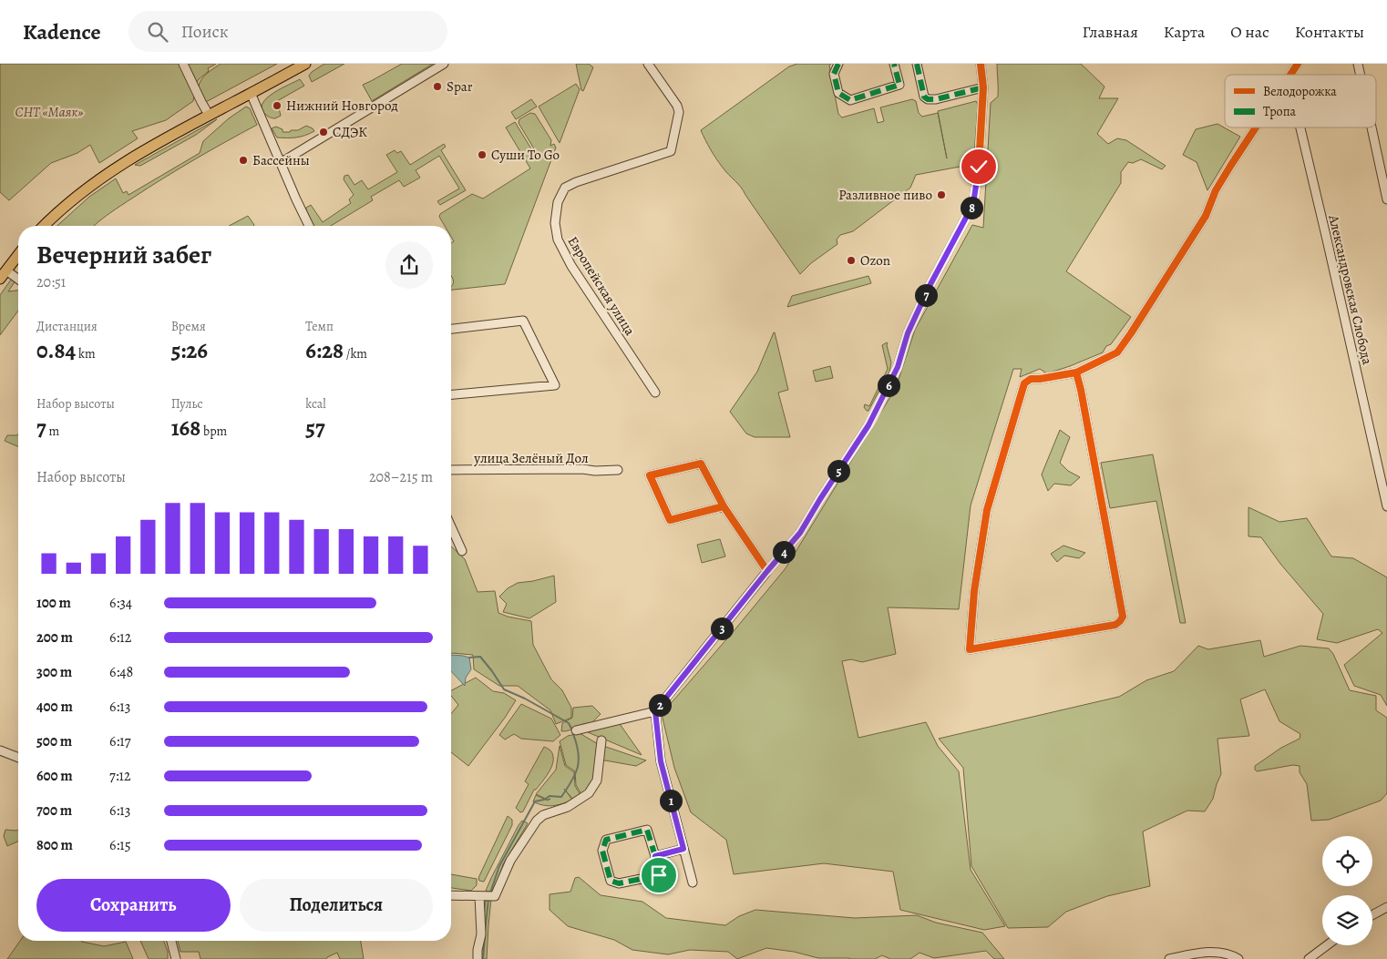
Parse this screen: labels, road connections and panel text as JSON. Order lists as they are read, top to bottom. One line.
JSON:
{"streets":{"street":["Европейская улица","Александровская Слобода","улица Зелёный Дол"]},"parks":["СНТ «Маяк»"],"places":["Spar","Нижний Новгород","СДЭК","Суши To Go","Бассейны","Разливное пиво","Ozon"],"legend":["Велодорожка","Тропа"],"page":{"header":"Kadence","search":"Поиск","nav":["Главная","Карта","О нас","Контакты"],"pins":["8","7","6","5","4","3","2","1"],"heading":["Вечерний забег","20:51"],"stats":[["Дистанция","0.84 km"],["Время","5:26"],["Темп","6:28 /km"],["Набор высоты","7 m"],["Пульс","168 bpm"],["kcal","57"]],"chart":["Набор высоты","208–215 m"],"list":[{"name":"100 m","note":"6:34"},{"name":"200 m","note":"6:12"},{"name":"300 m","note":"6:48"},{"name":"400 m","note":"6:13"},{"name":"500 m","note":"6:17"},{"name":"600 m","note":"7:12"},{"name":"700 m","note":"6:13"},{"name":"800 m","note":"6:15"}],"buttons":["Сохранить","Поделиться"]}}
